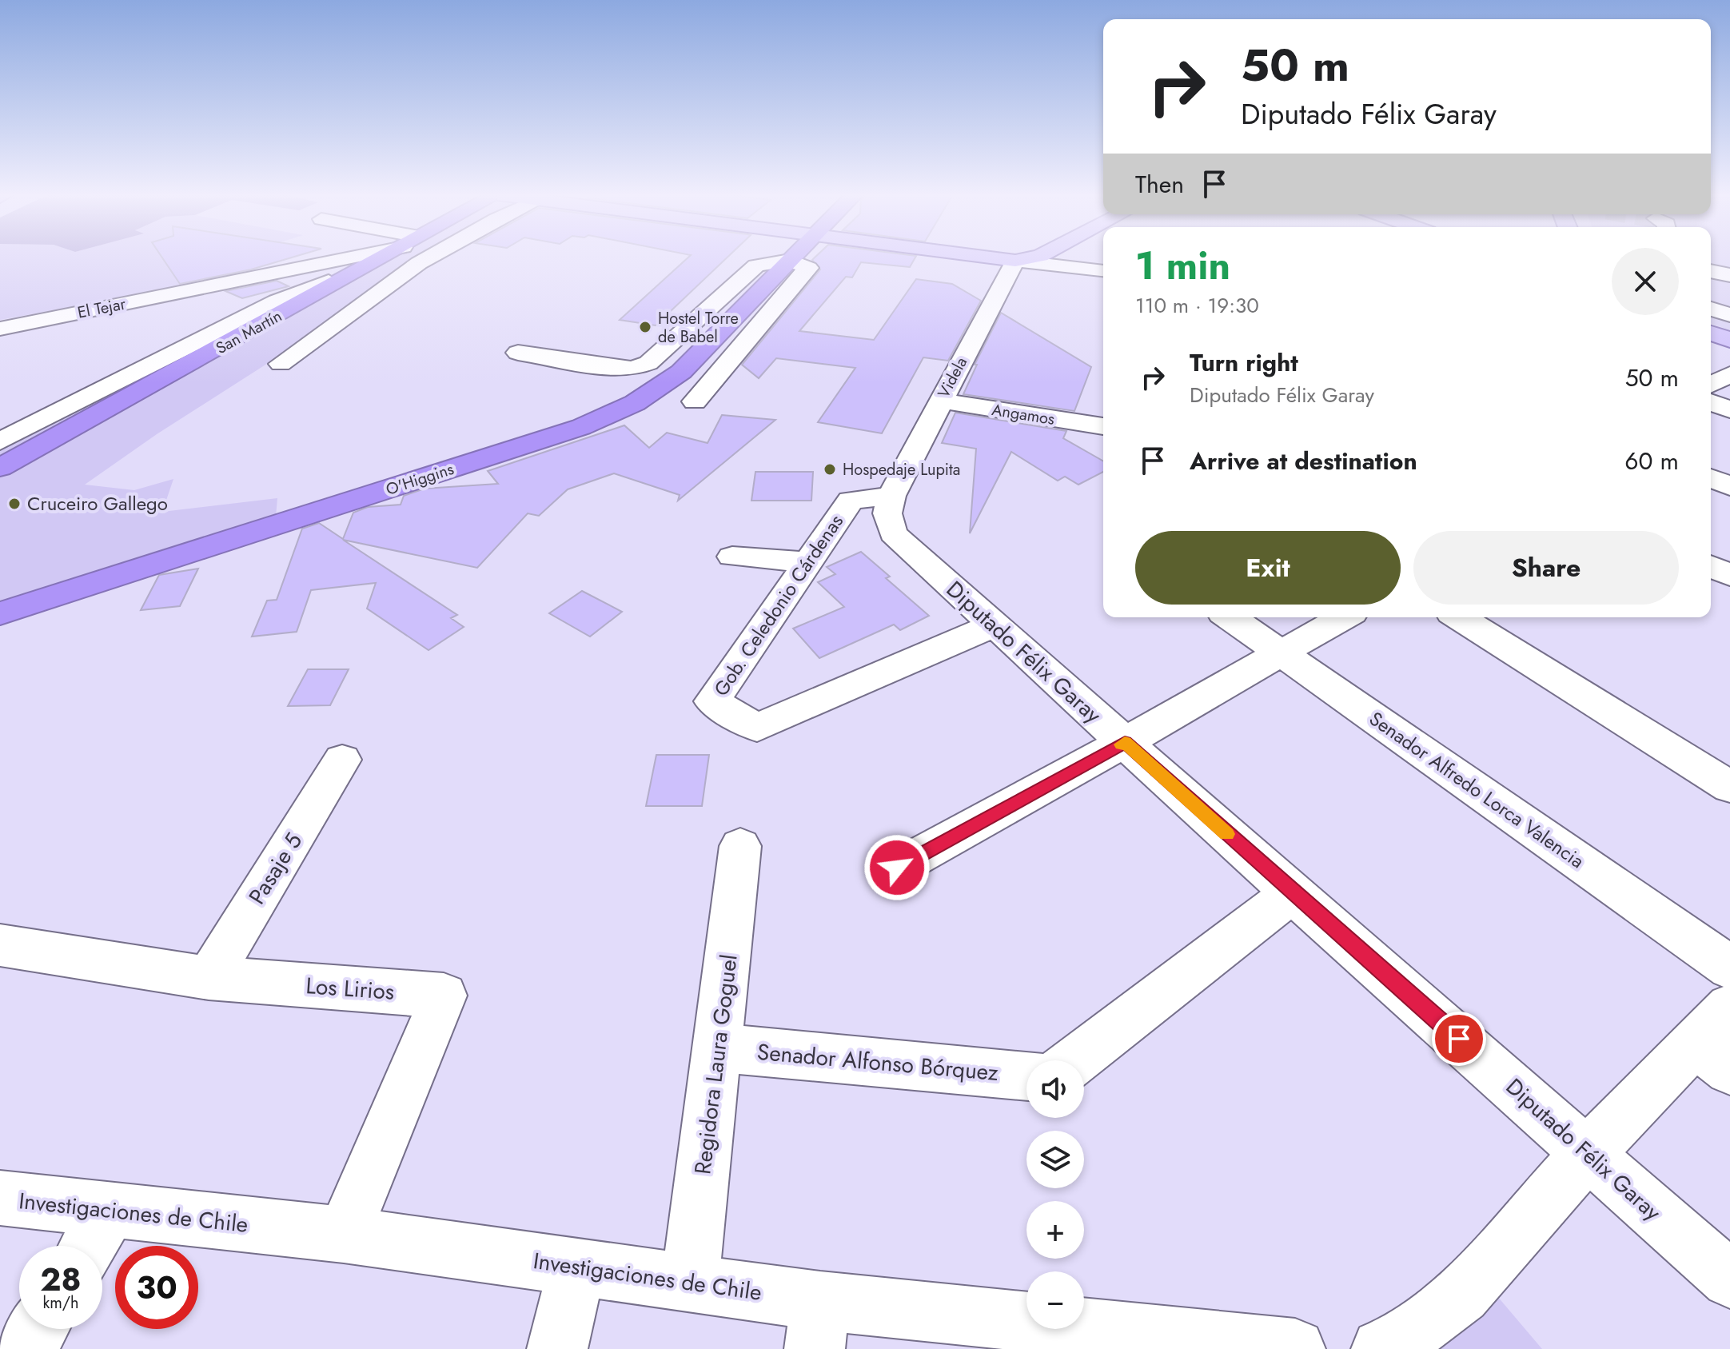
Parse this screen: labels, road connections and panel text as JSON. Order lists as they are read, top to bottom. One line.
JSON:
{"streets":{"highway":["San Martín","O'Higgins"],"street":["El Tejar","Videla","Angamos","Gob. Celedonio Cárdenas","Diputado Félix Garay","Senador Alfredo Lorca Valencia","Pasaje 5","Los Lirios","Senador Alfonso Bórquez","Regidora Laura Goguel","Investigaciones de Chile"]},"crossings":[["El Tejar","San Martín"],["Videla","Angamos"],["Videla","Gob. Celedonio Cárdenas"],["Videla","Diputado Félix Garay"],["Gob. Celedonio Cárdenas","Diputado Félix Garay"],["Pasaje 5","Los Lirios"],["Los Lirios","Investigaciones de Chile"],["Senador Alfonso Bórquez","Regidora Laura Goguel"],["Regidora Laura Goguel","Investigaciones de Chile"]],"places":["Hostel Torre de Babel","Hospedaje Lupita","Cruceiro Gallego"],"page":{"turn":["50 m","Diputado Félix Garay"],"then":"Then","heading":["1 min","110 m · 19:30"],"list":[{"name":"Turn right","note":"Diputado Félix Garay","value":"50 m"},{"name":"Arrive at destination","value":"60 m"}],"buttons":["Exit","Share"],"map_buttons":["+","−"],"speed":"28 km/h","limit":"30"}}
